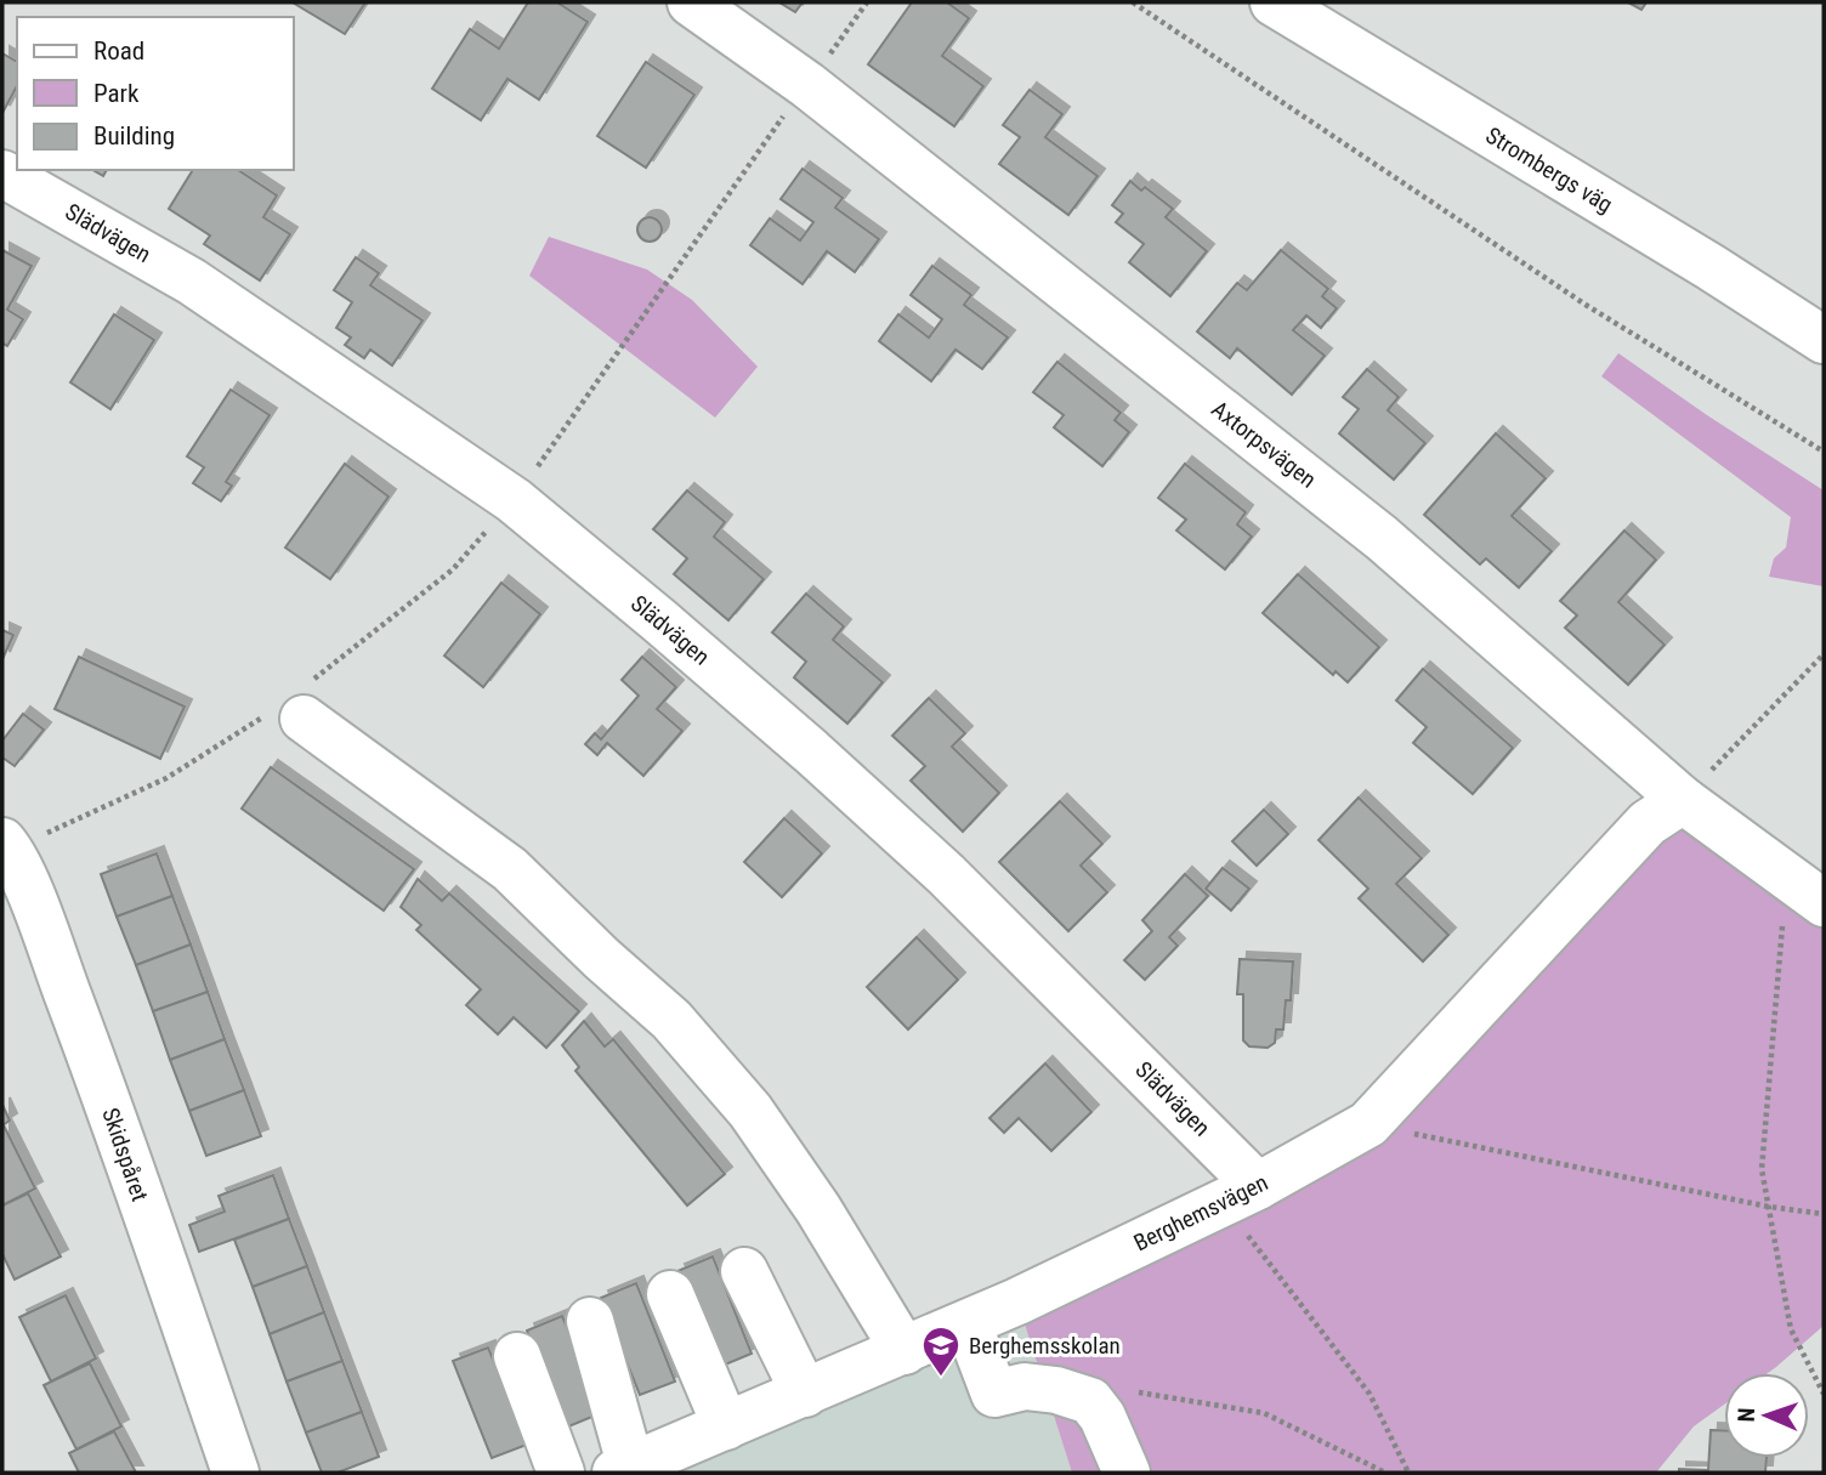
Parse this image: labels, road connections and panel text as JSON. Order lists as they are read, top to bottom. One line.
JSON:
{"streets":{"street":["Strombergs väg","Slädvägen","Axtorpsvägen","Skidspåret","Berghemsvägen"]},"crossings":[["Slädvägen","Berghemsvägen"],["Axtorpsvägen","Berghemsvägen"]],"places":{"school or university":["Berghemsskolan"]},"legend":["Road","Park","Building"],"north":"left"}
